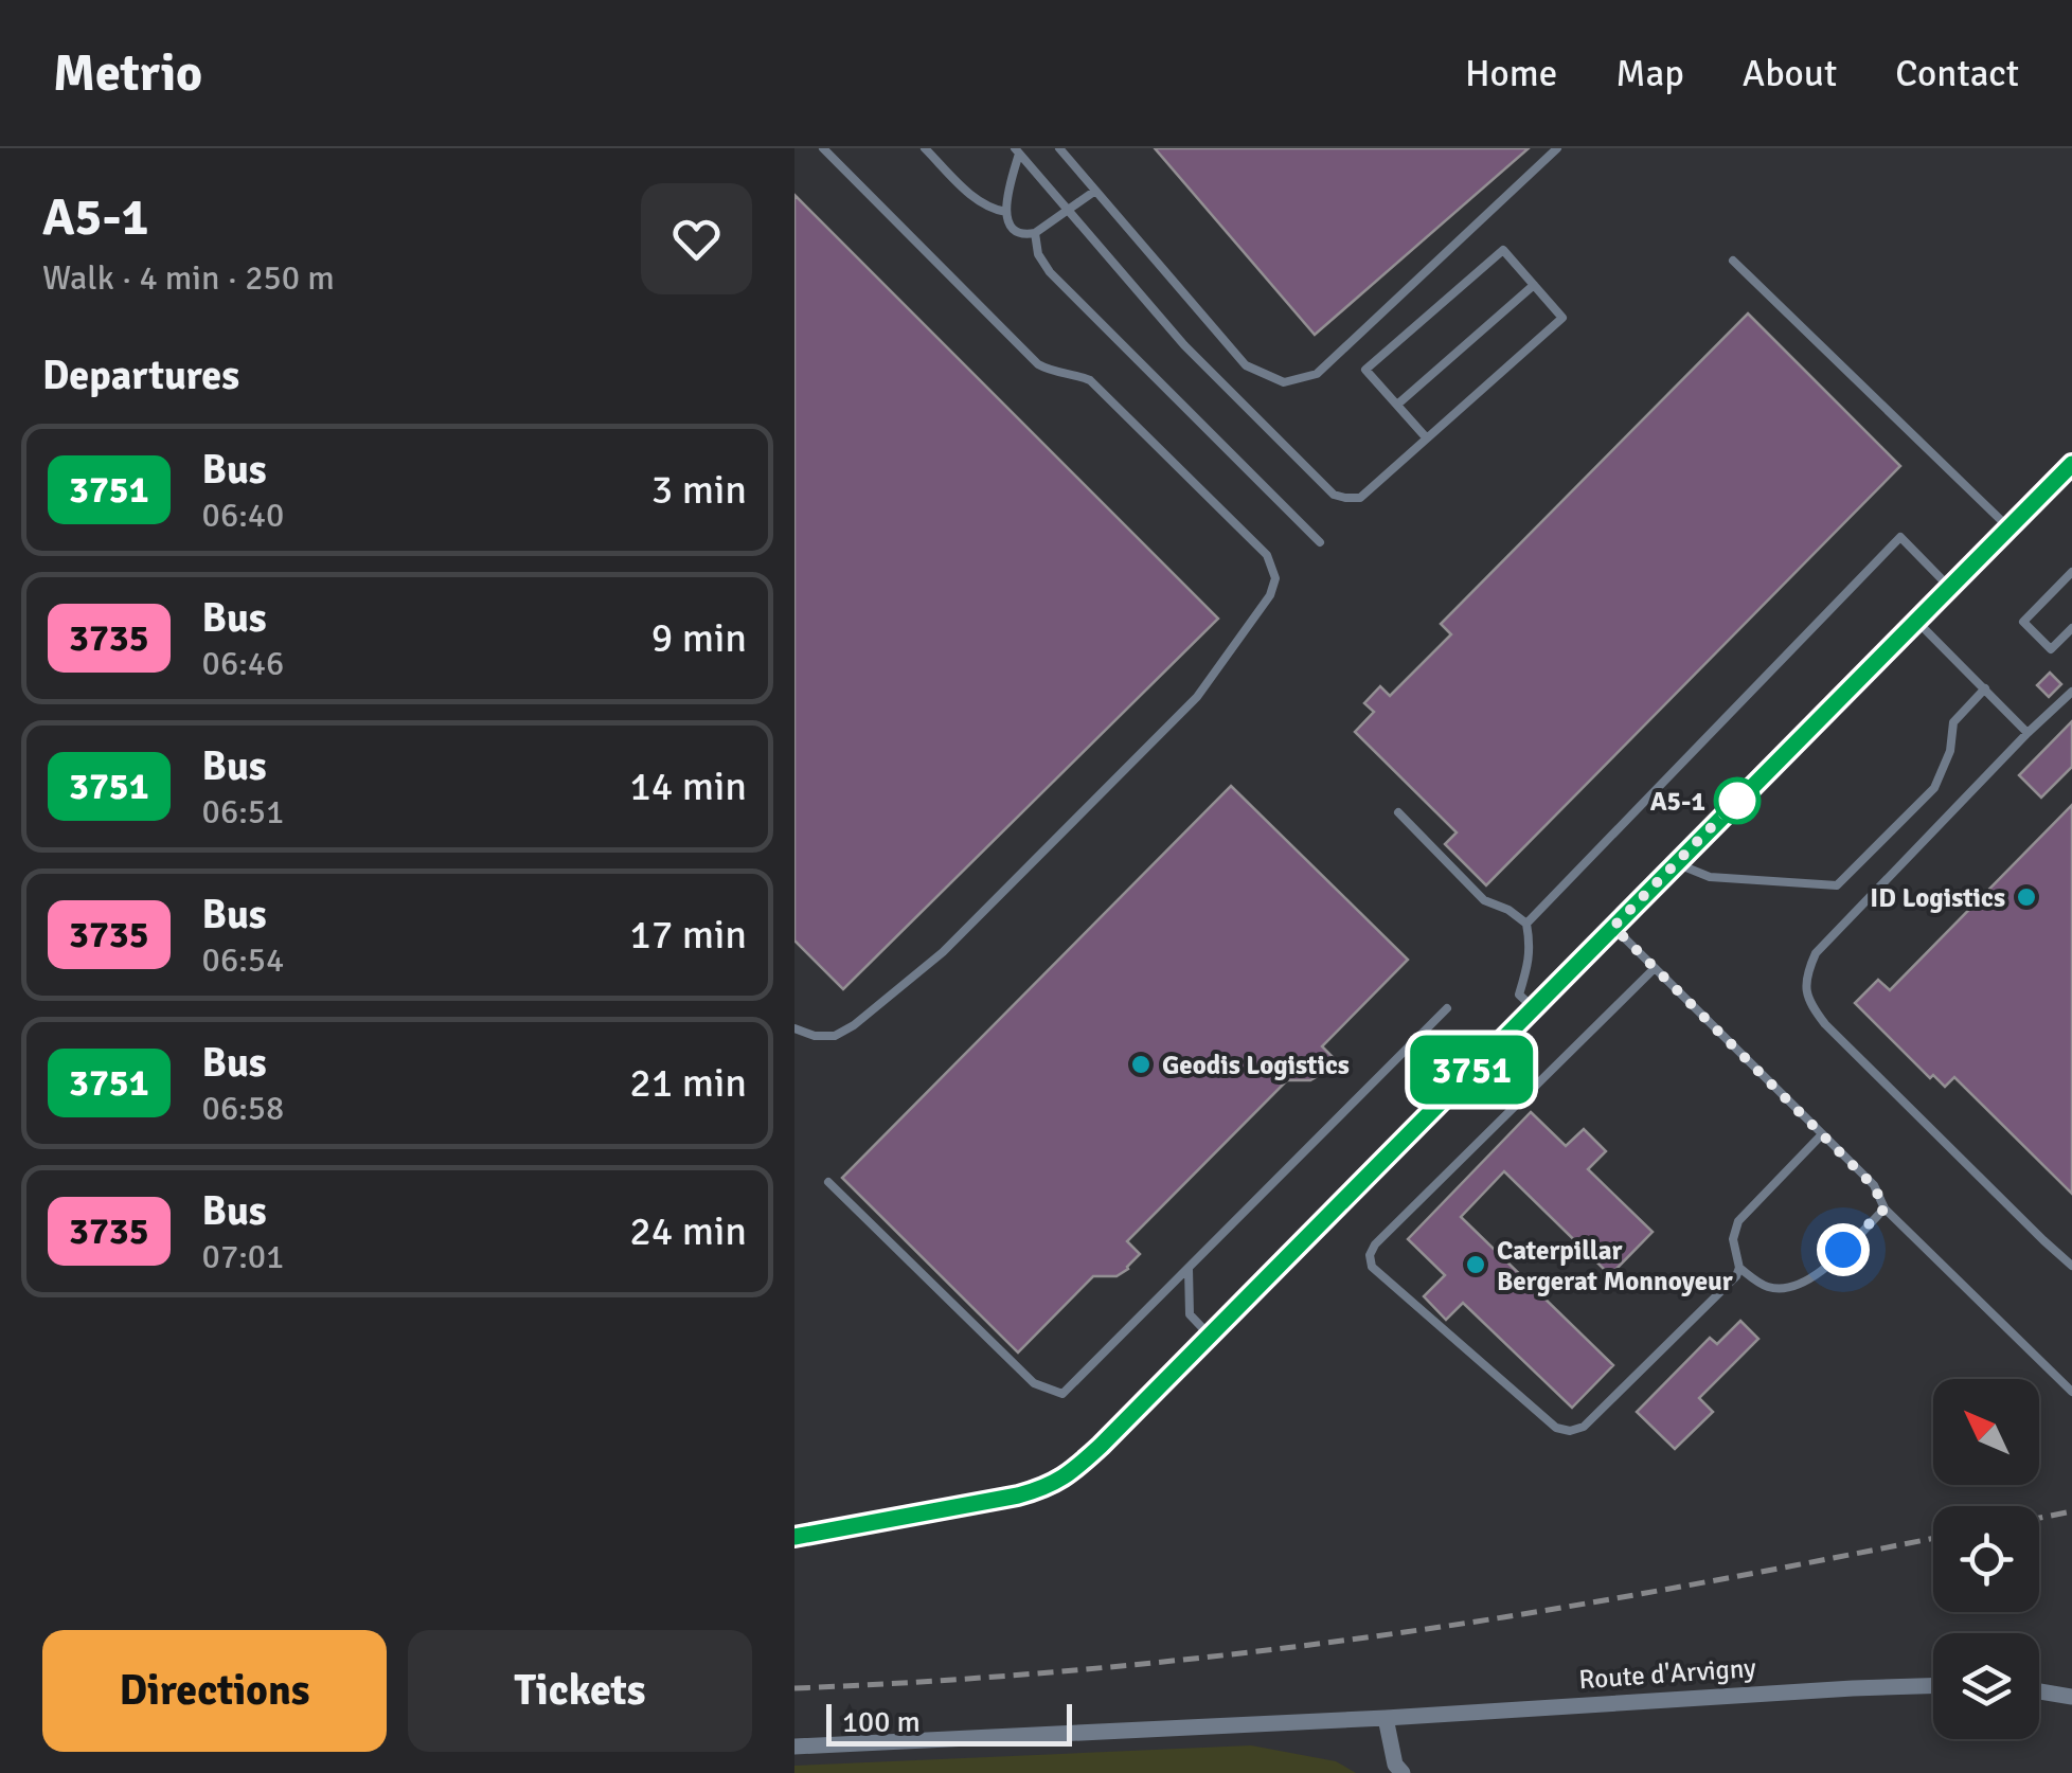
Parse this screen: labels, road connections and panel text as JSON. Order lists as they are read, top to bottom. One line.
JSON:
{"streets":{"street":["Route d'Arvigny"]},"places":["A5-1","ID Logistics","Geodis Logistics","Caterpillar Bergerat Monnoyeur"],"lines":["bus line 3751"],"scale_bar":"100 m","north":"top left","page":{"header":"Metrio","nav":["Home","Map","About","Contact"],"heading":[["A5-1","Walk · 4 min · 250 m"],"Departures"],"on_map":"3751","list":[{"mark":"3751","name":"Bus","note":"06:40","value":"3 min"},{"mark":"3735","name":"Bus","note":"06:46","value":"9 min"},{"mark":"3751","name":"Bus","note":"06:51","value":"14 min"},{"mark":"3735","name":"Bus","note":"06:54","value":"17 min"},{"mark":"3751","name":"Bus","note":"06:58","value":"21 min"},{"mark":"3735","name":"Bus","note":"07:01","value":"24 min"}],"buttons":["Directions","Tickets"],"scale":"100 m"}}
